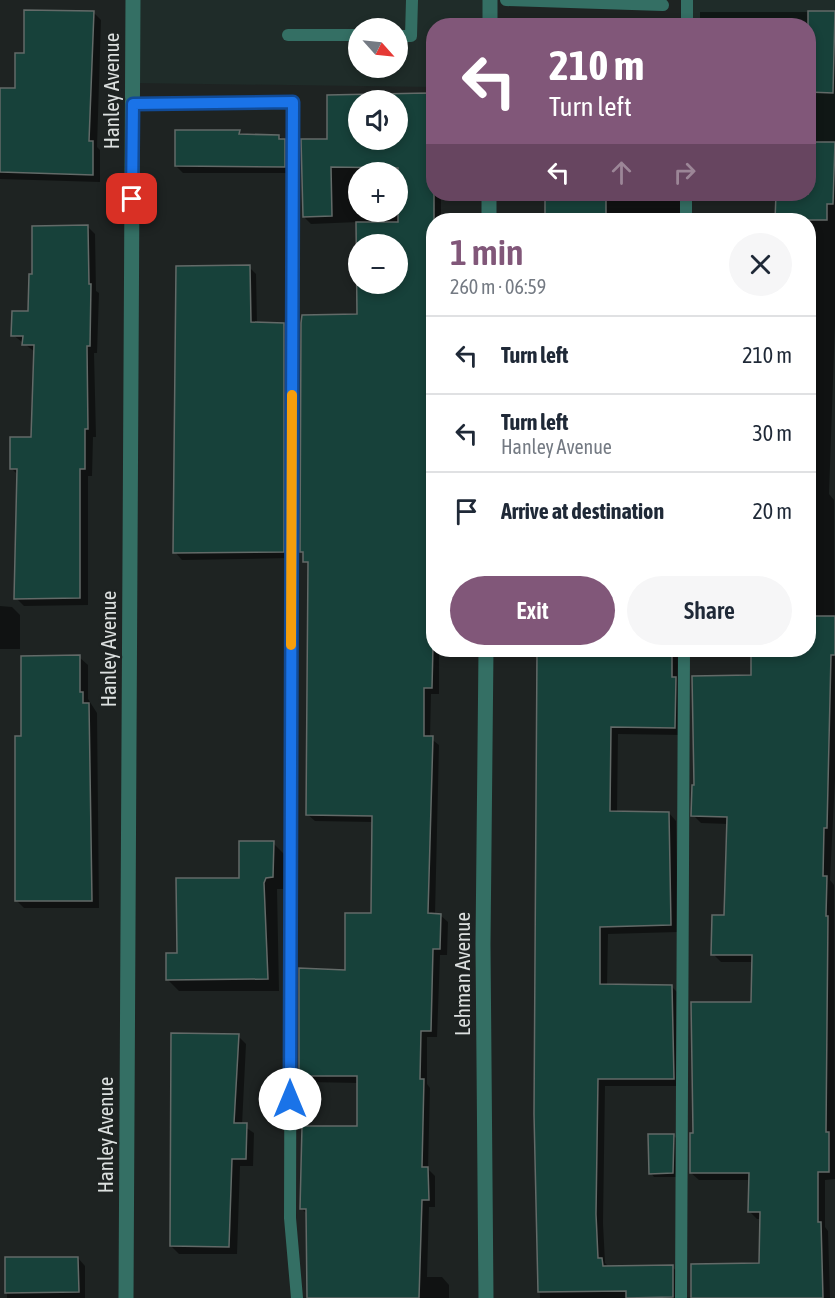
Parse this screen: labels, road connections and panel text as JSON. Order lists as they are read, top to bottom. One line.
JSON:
{"streets":{"street":["Hanley Avenue","Lehman Avenue"]},"north":"bottom right","page":{"map_buttons":["+","−"],"turn":["210 m","Turn left"],"heading":["1 min","260 m · 06:59"],"list":[{"name":"Turn left","value":"210 m"},{"name":"Turn left","note":"Hanley Avenue","value":"30 m"},{"name":"Arrive at destination","value":"20 m"}],"buttons":["Exit","Share"]}}
